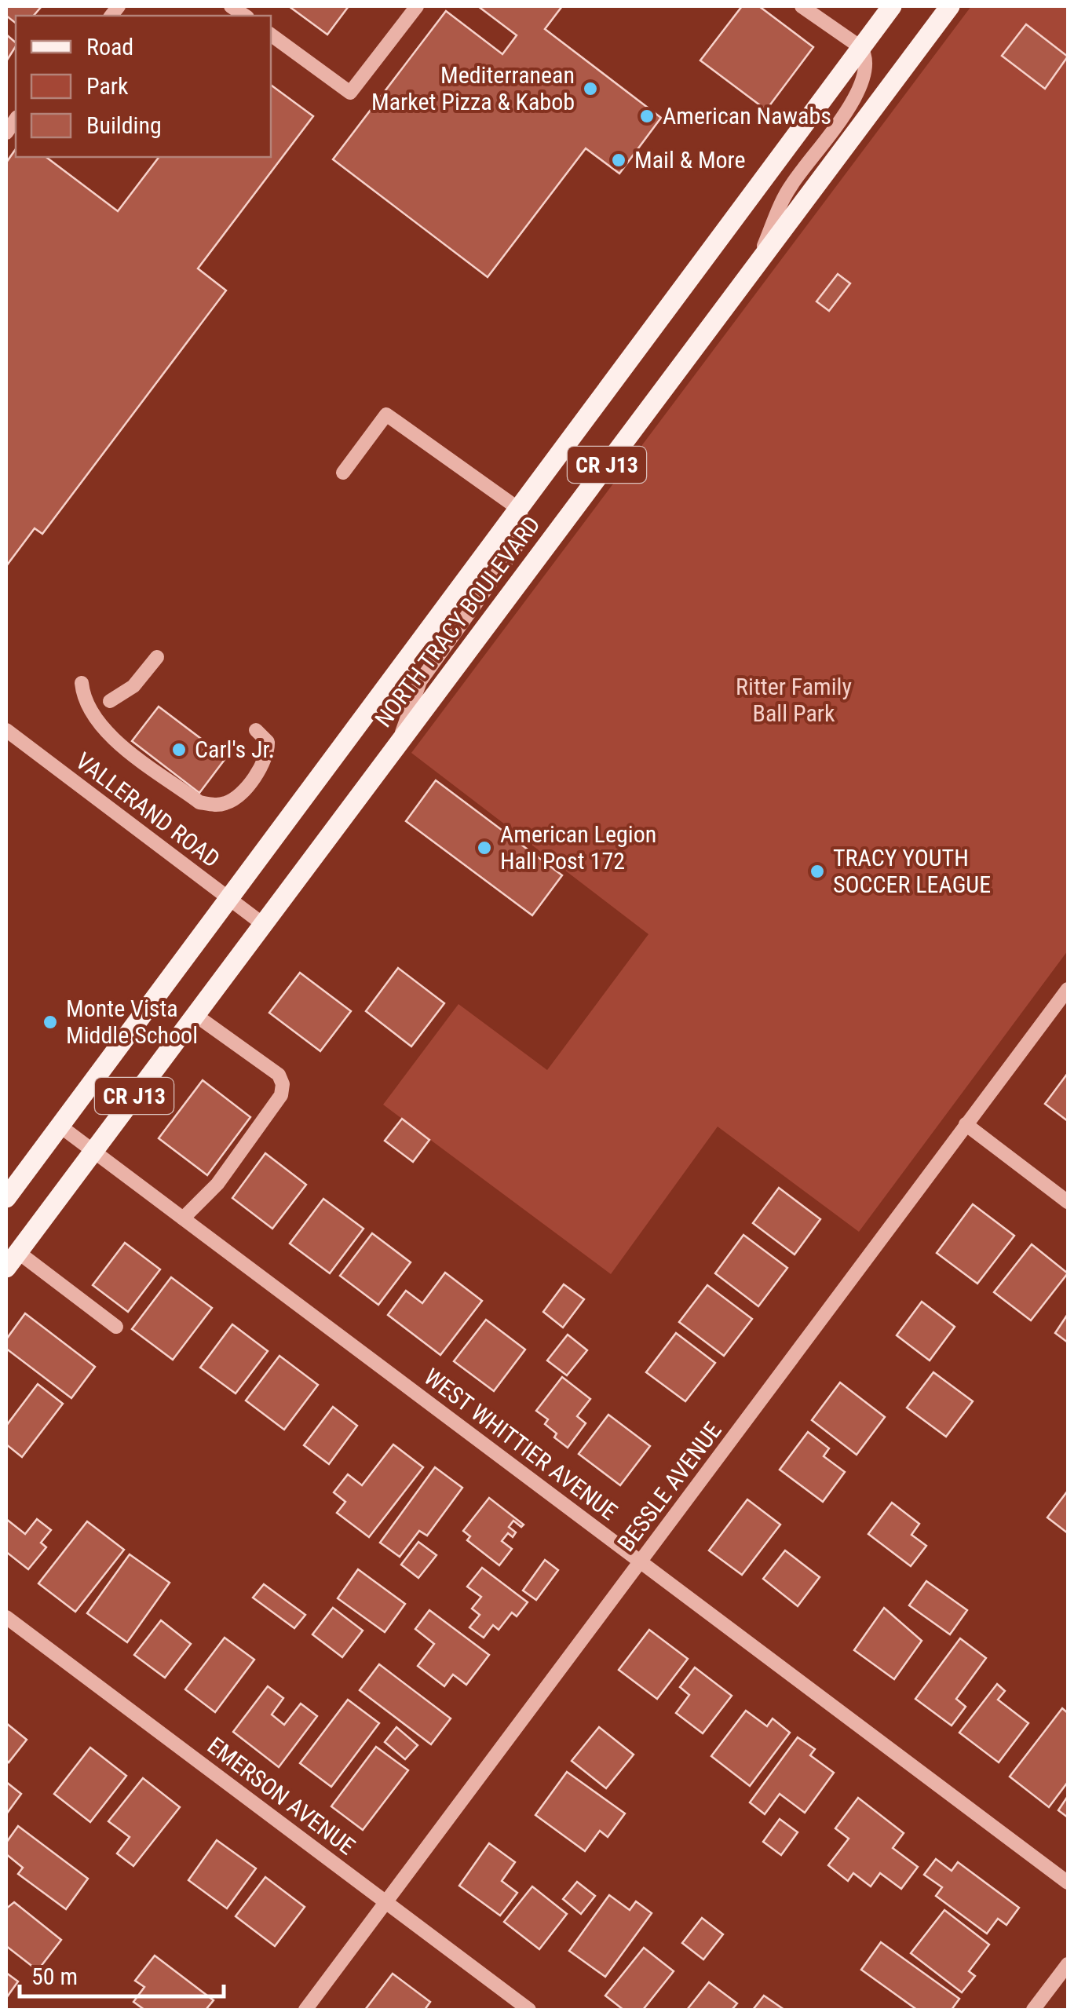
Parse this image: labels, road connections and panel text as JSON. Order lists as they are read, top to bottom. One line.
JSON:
{"streets":{"main road":["CR J13","NORTH TRACY BOULEVARD"],"street":["VALLERAND ROAD","WEST WHITTIER AVENUE","BESSLE AVENUE","EMERSON AVENUE"]},"crossings":[["NORTH TRACY BOULEVARD","VALLERAND ROAD"],["NORTH TRACY BOULEVARD","WEST WHITTIER AVENUE"],["WEST WHITTIER AVENUE","BESSLE AVENUE"],["BESSLE AVENUE","EMERSON AVENUE"]],"parks":["Ritter Family Ball Park"],"places":["Mediterranean Market Pizza & Kabob","American Nawabs","Mail & More","Carl's Jr.","American Legion Hall Post 172","TRACY YOUTH SOCCER LEAGUE","Monte Vista Middle School"],"legend":["Road","Park","Building"],"scale_bar":"50 m"}
